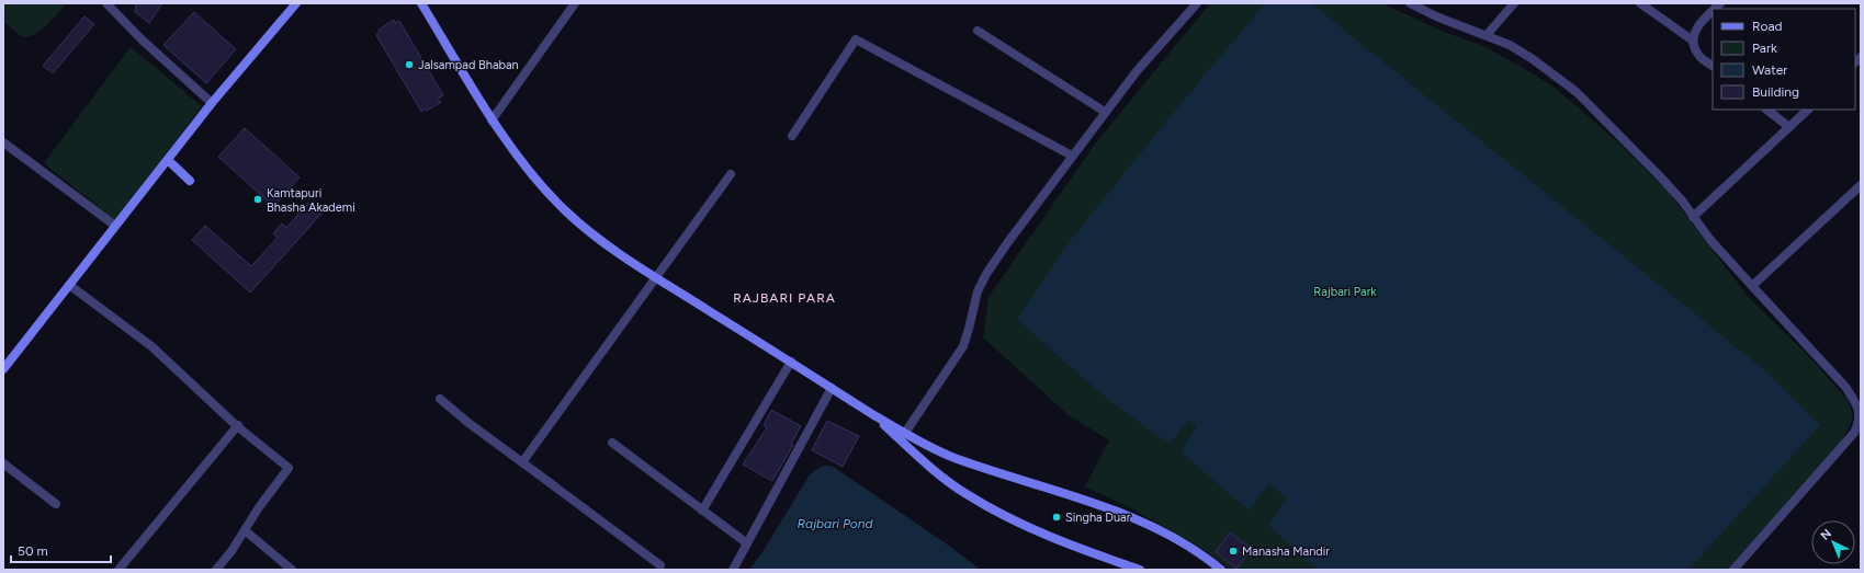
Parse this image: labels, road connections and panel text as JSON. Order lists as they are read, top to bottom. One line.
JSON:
{"districts":["RAJBARI PARA"],"water":["Rajbari Pond"],"parks":["Rajbari Park"],"places":["Jalsampad Bhaban","Kamtapuri Bhasha Akademi","Singha Duar","Manasha Mandir"],"legend":["Road","Park","Water","Building"],"scale_bar":"50 m","north":"top left"}
